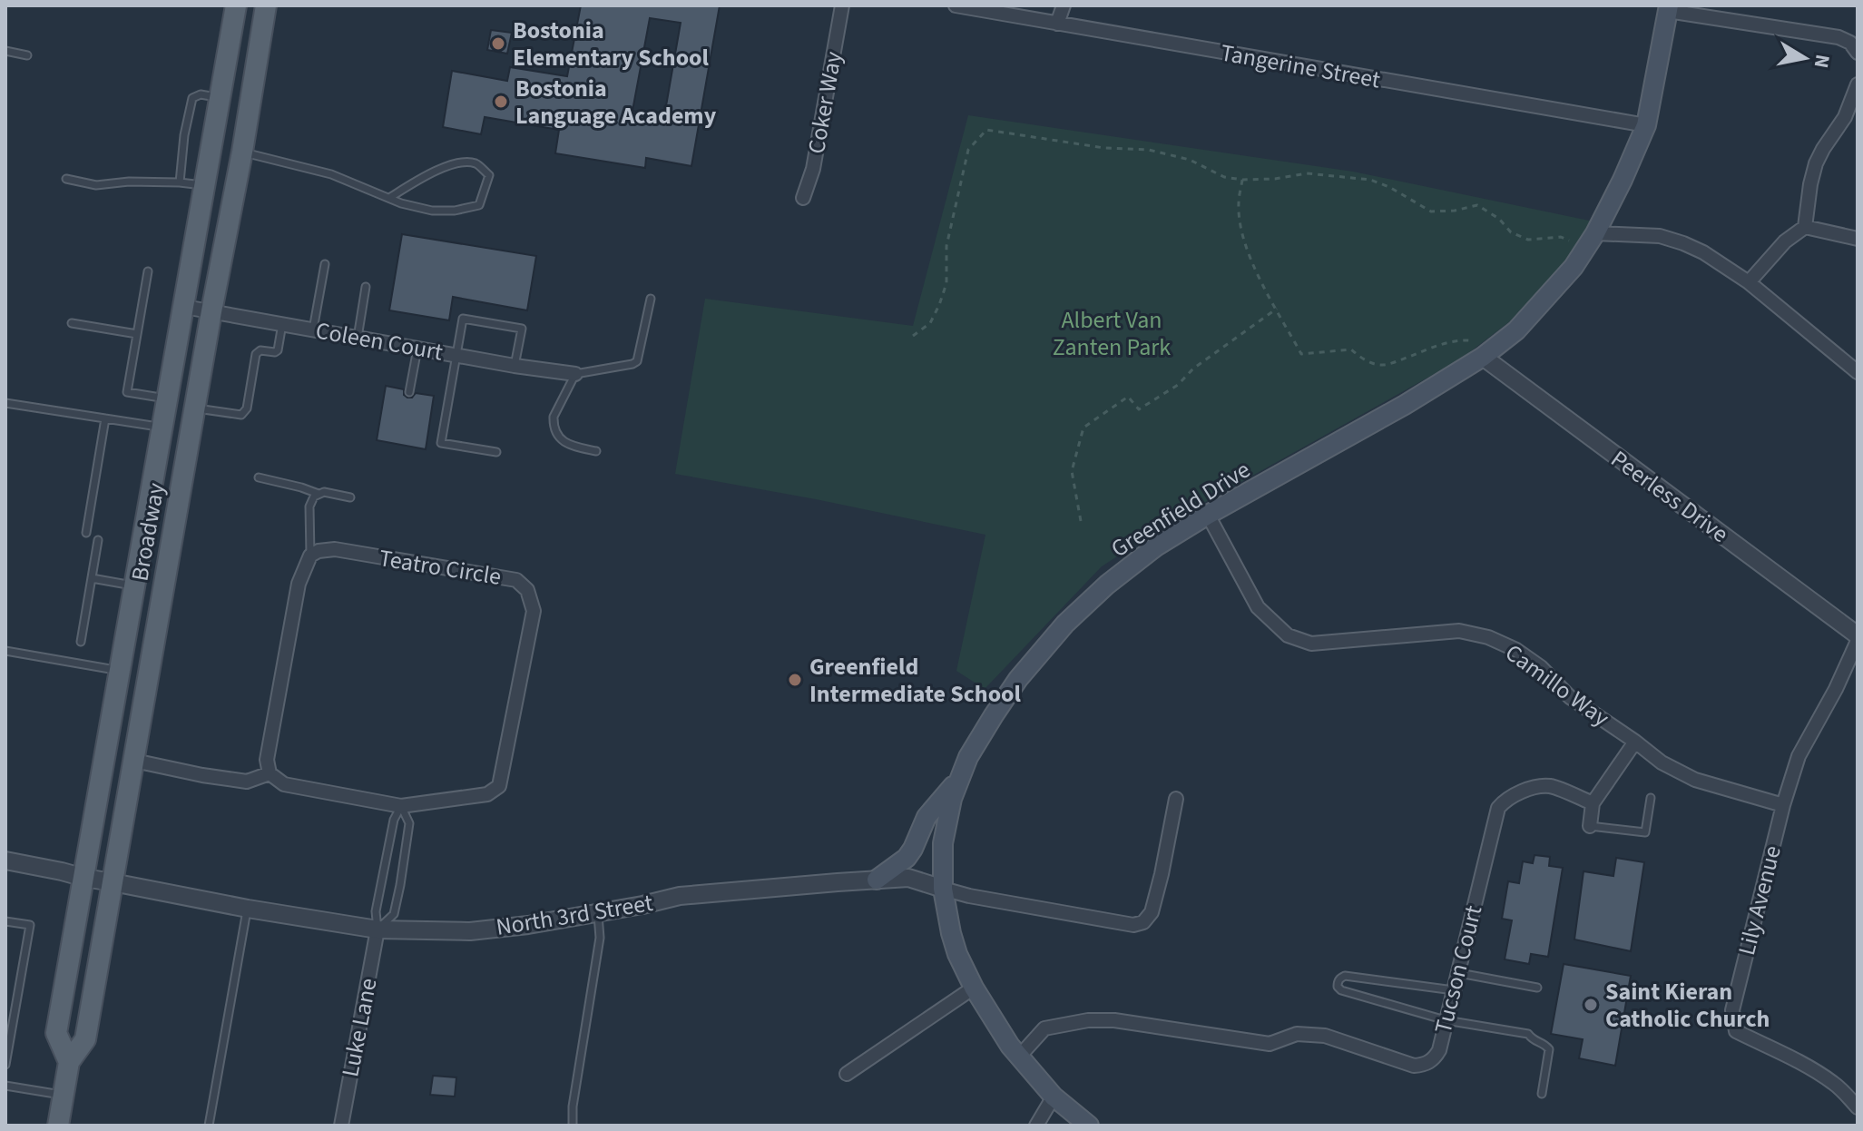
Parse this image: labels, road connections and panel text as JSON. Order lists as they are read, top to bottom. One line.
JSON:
{"streets":{"main road":["Greenfield Drive","Broadway"],"street":["Tangerine Street","Coker Way","Coleen Court","Peerless Drive","Teatro Circle","Camillo Way","Lily Avenue","North 3rd Street","Tucson Court","Luke Lane"]},"crossings":[["Tangerine Street","Greenfield Drive"],["Coleen Court","Broadway"],["Peerless Drive","Greenfield Drive"],["Peerless Drive","Lily Avenue"],["Greenfield Drive","Camillo Way"],["Greenfield Drive","North 3rd Street"],["Greenfield Drive","Tucson Court"],["Broadway","North 3rd Street"],["Camillo Way","Lily Avenue"],["North 3rd Street","Luke Lane"]],"parks":["Albert Van Zanten Park"],"places":["Bostonia Elementary School","Bostonia Language Academy","Greenfield Intermediate School","Saint Kieran Catholic Church"],"north":"right"}
